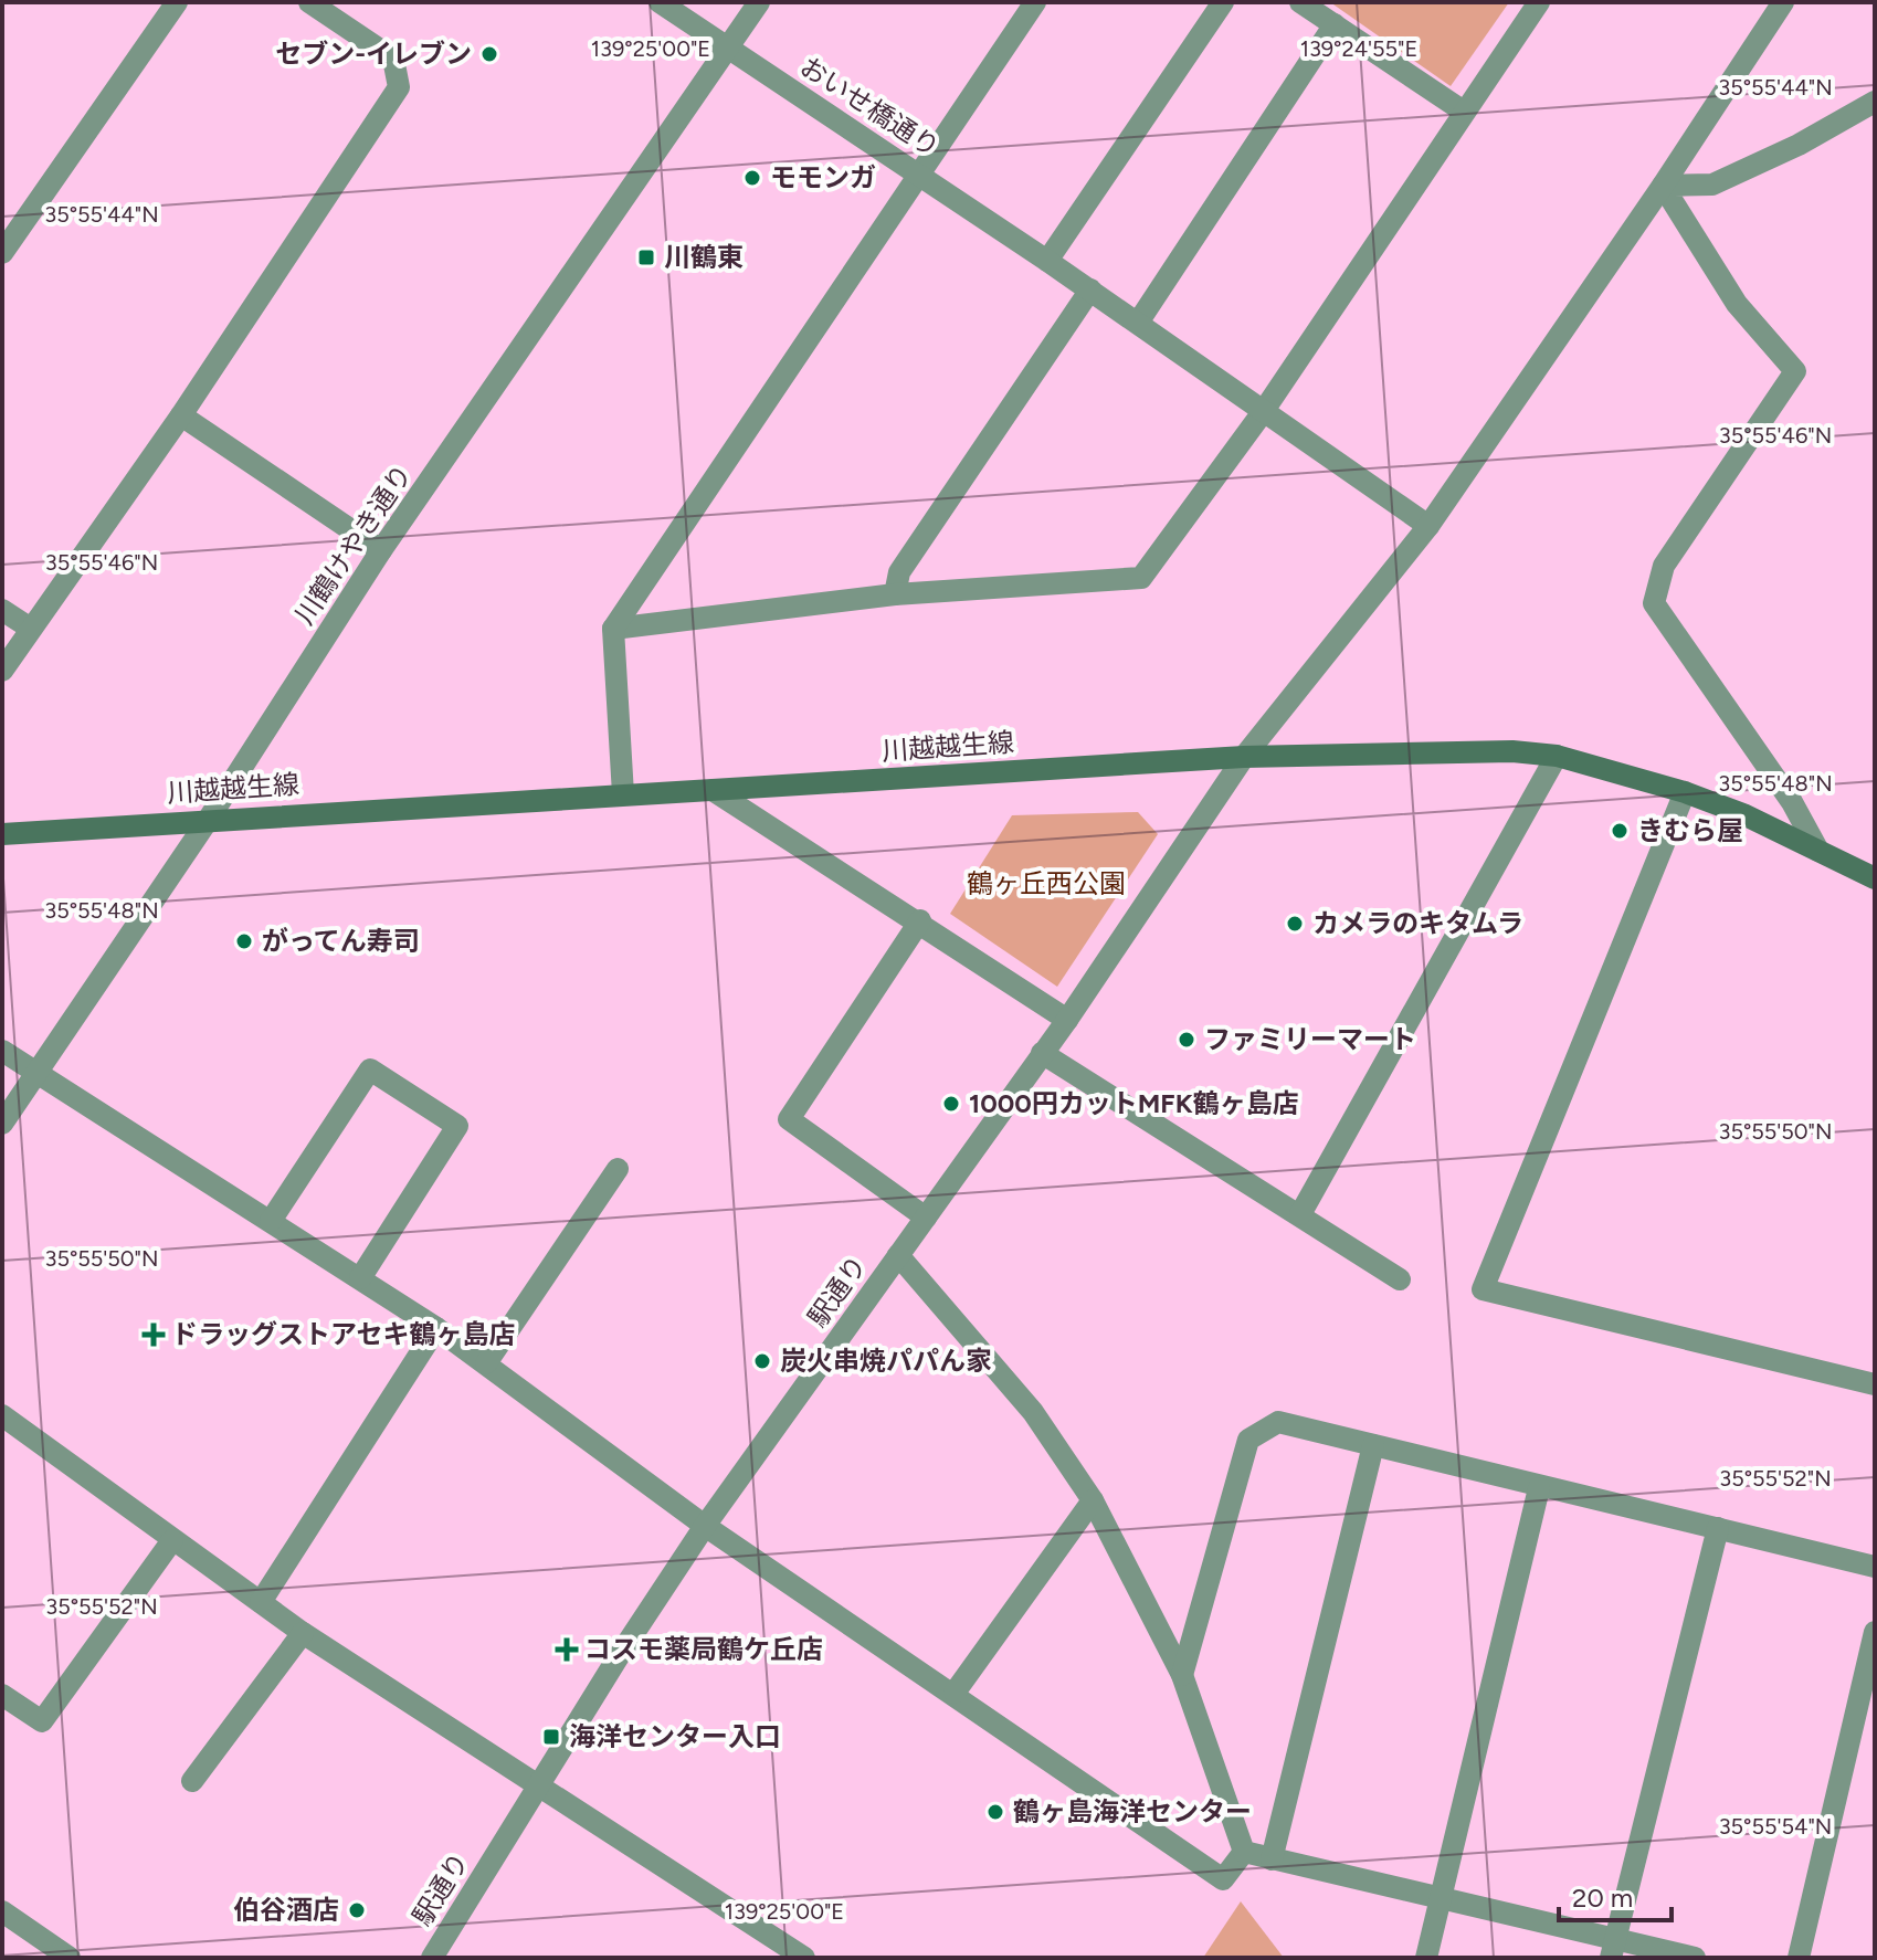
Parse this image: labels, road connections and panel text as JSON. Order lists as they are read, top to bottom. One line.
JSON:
{"streets":{"main road":["川越越生線"],"street":["おいせ橋通り","川鶴けやき通り","駅通り"]},"crossings":[["おいせ橋通り","川鶴けやき通り"],["おいせ橋通り","駅通り"],["川鶴けやき通り","川越越生線"],["川越越生線","駅通り"]],"parks":["鶴ヶ丘西公園"],"places":{"other":["セブン-イレブン","モモンガ","きむら屋","カメラのキタムラ","がってん寿司","ファミリーマート","1000円カットMFK鶴ヶ島店","炭火串焼パパん家","鶴ヶ島海洋センター","伯谷酒店"],"transit":["川鶴東","海洋センター入口"],"health":["ドラッグストアセキ鶴ヶ島店","コスモ薬局鶴ケ丘店"]},"scale_bar":"20 m","coordinates":["139°25'00\"E","139°24'55\"E","35°55'44\"N","35°55'46\"N","35°55'48\"N","35°55'50\"N","35°55'52\"N","35°55'54\"N"]}
